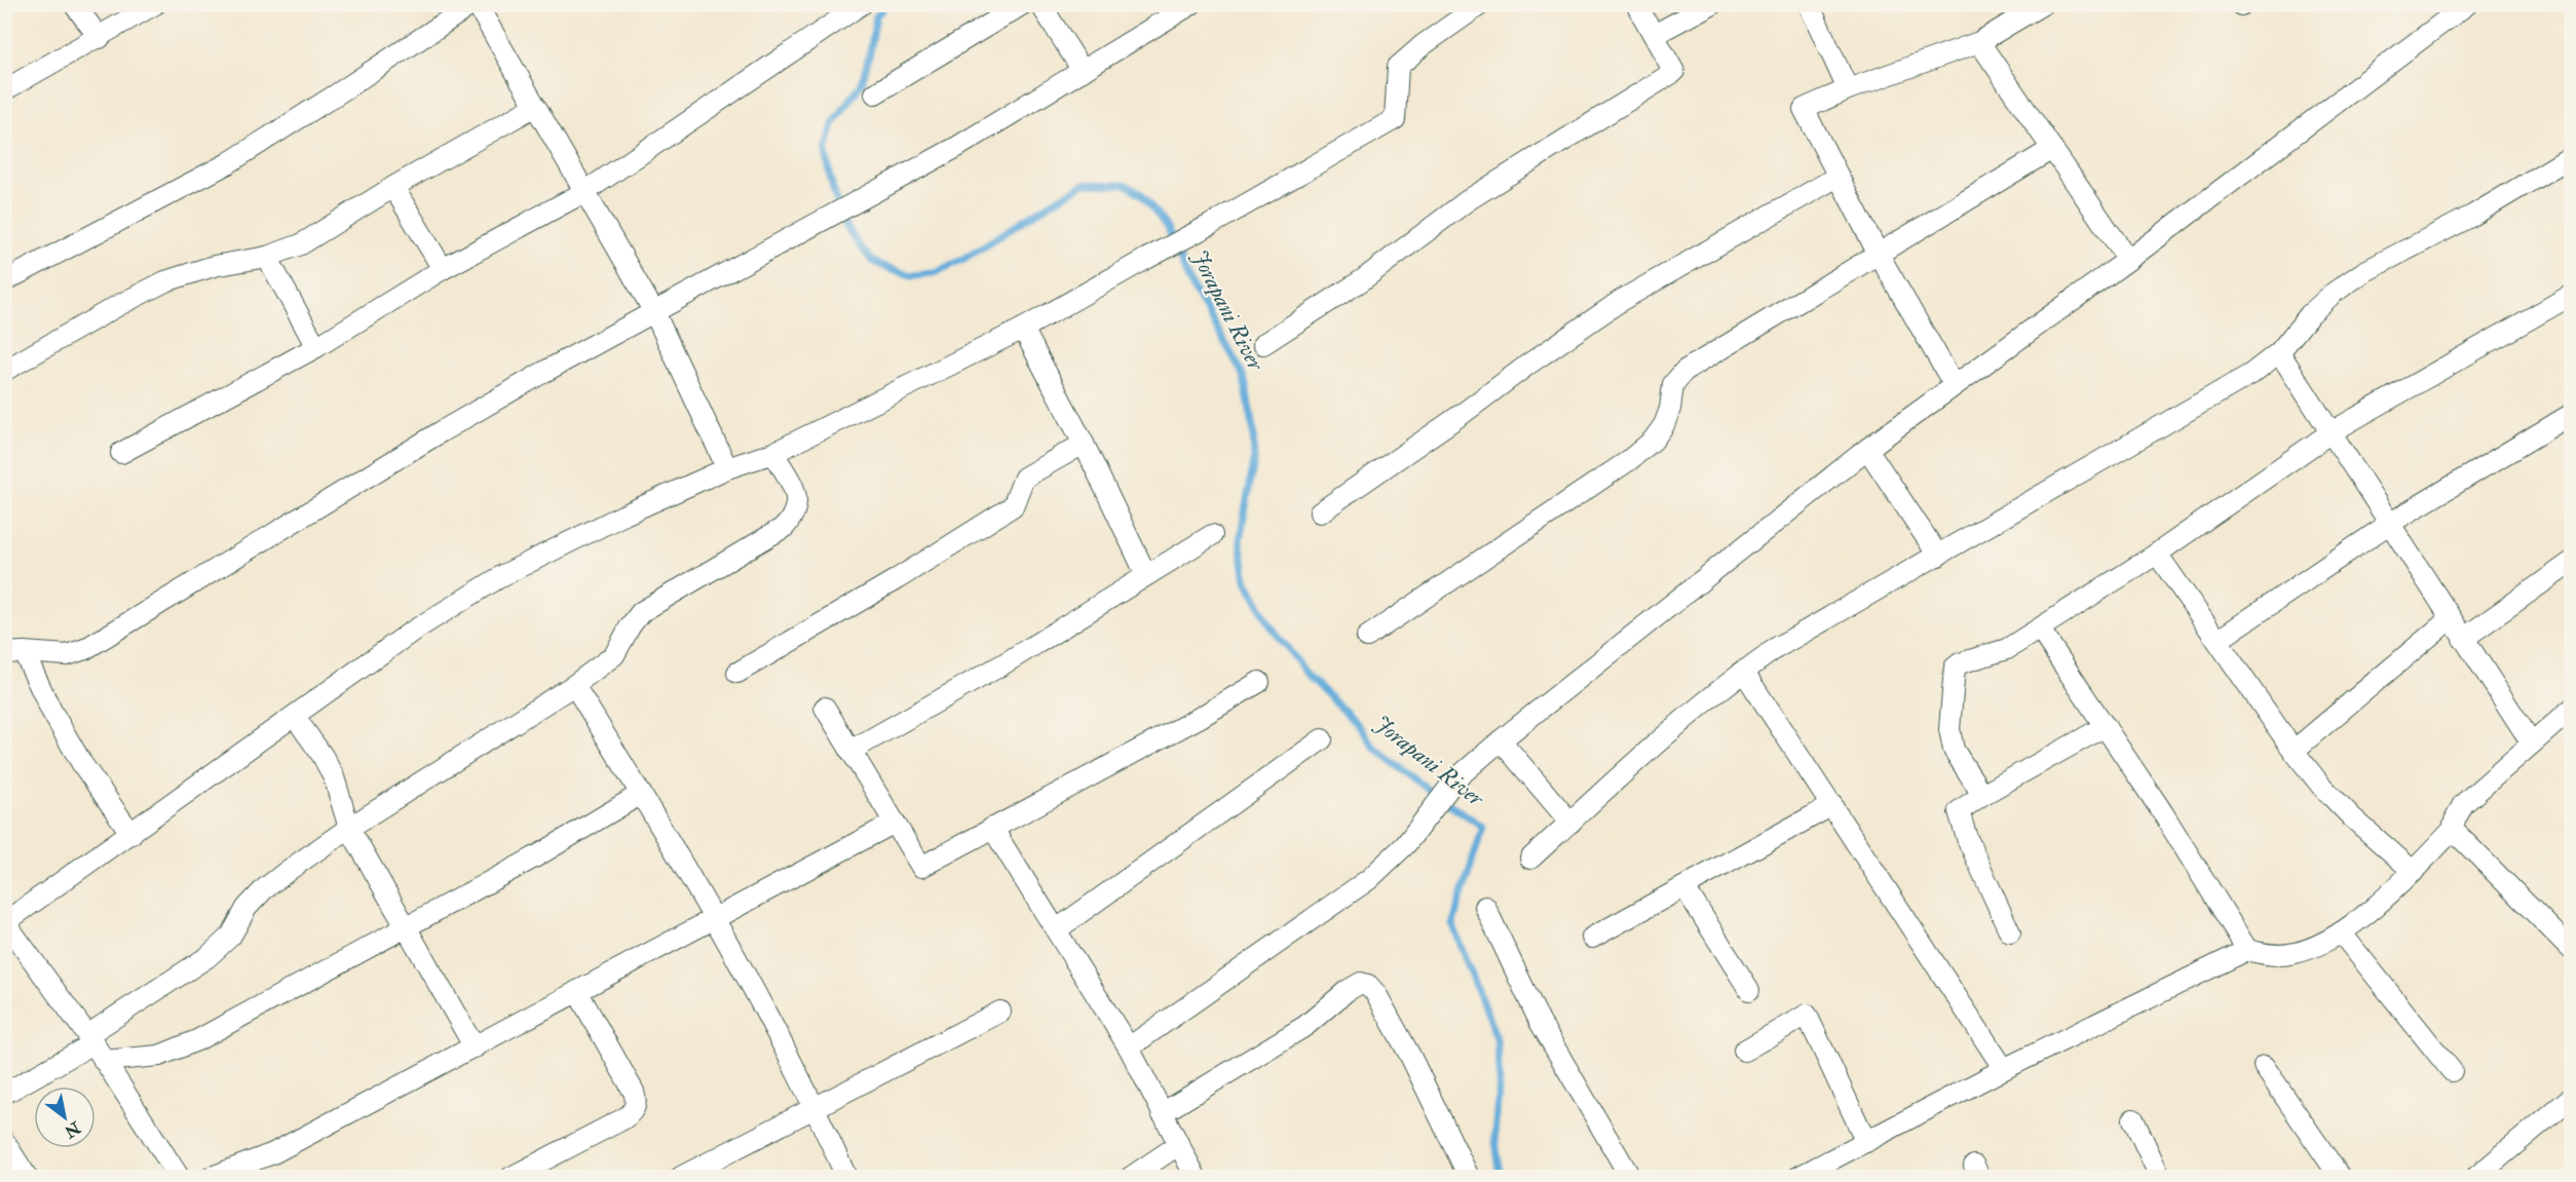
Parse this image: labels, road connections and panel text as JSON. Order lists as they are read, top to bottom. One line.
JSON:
{"water":["Jorapani River"],"north":"bottom right"}
